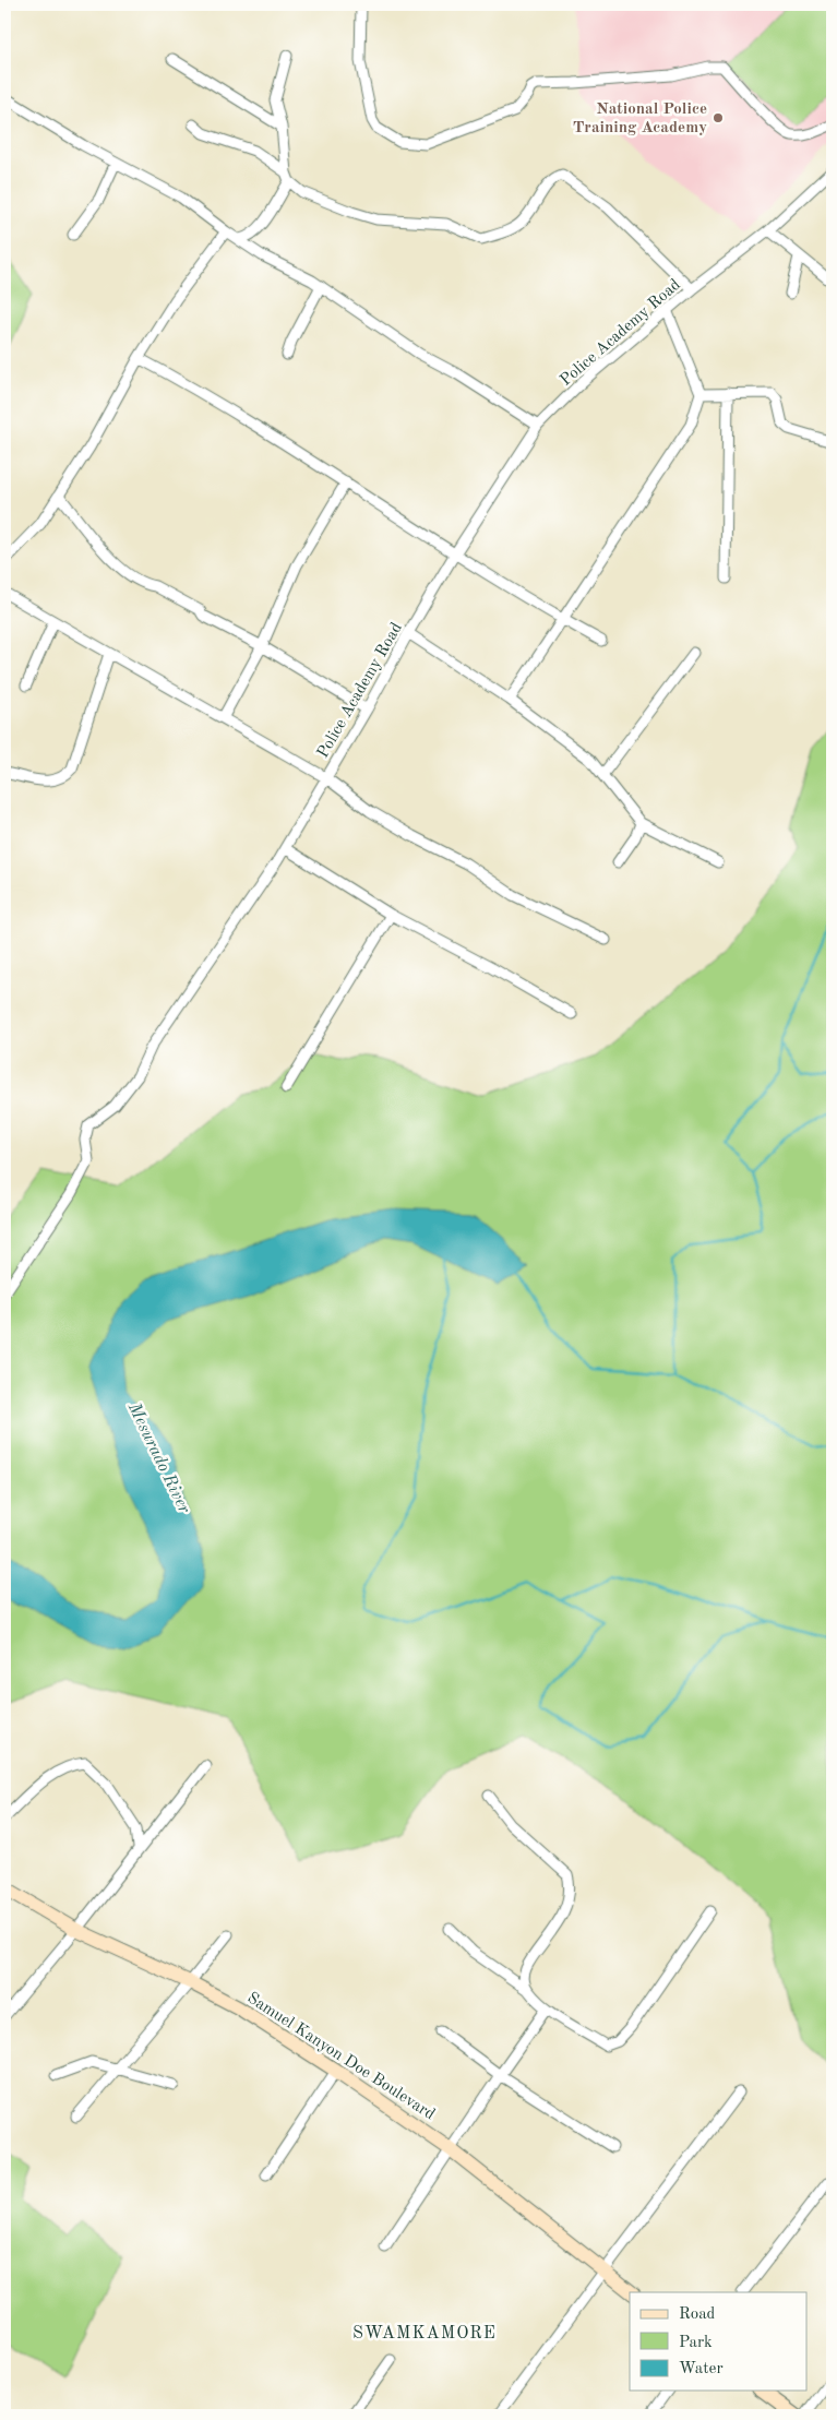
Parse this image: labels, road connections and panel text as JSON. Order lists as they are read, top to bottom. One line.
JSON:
{"streets":{"street":["Police Academy Road","Samuel Kanyon Doe Boulevard"]},"districts":["SWAMKAMORE"],"water":["Mesurado River"],"places":["National Police Training Academy"],"legend":["Road","Park","Water"]}
